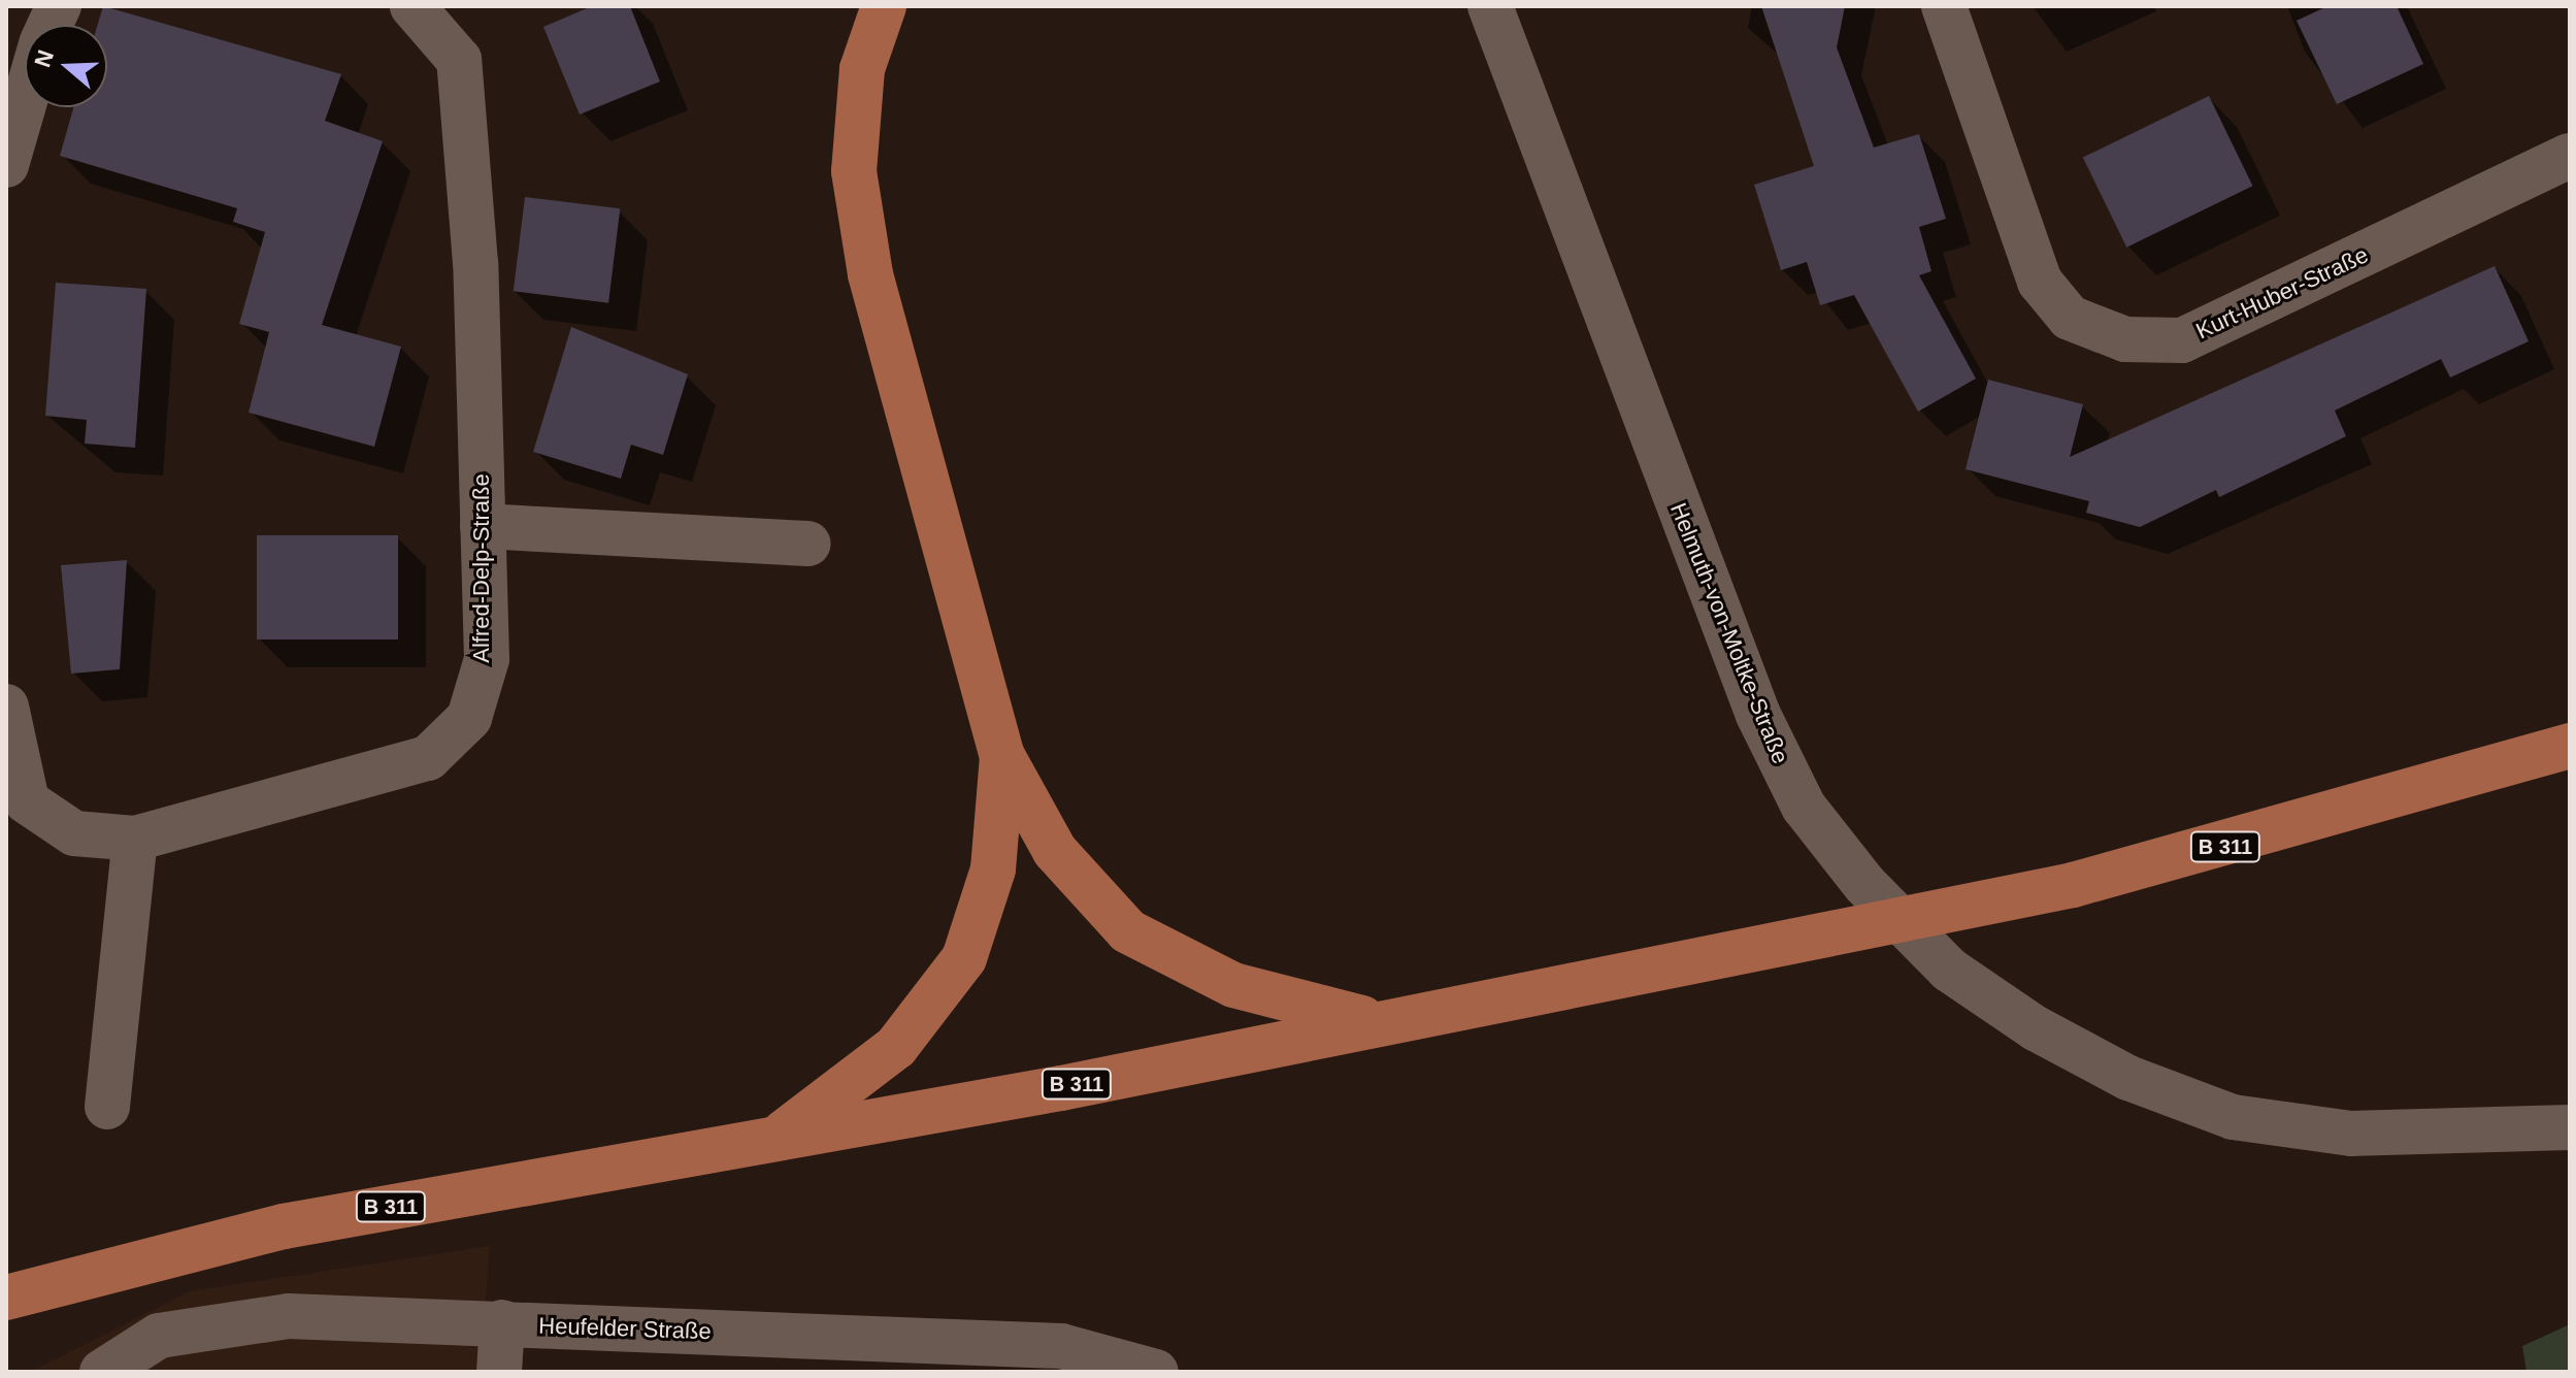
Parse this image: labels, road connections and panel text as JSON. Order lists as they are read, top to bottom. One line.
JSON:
{"streets":{"main road":["B 311"],"street":["Kurt-Huber-Straße","Alfred-Delp-Straße","Helmuth-von-Moltke-Straße","Heufelder Straße"]},"north":"left"}
